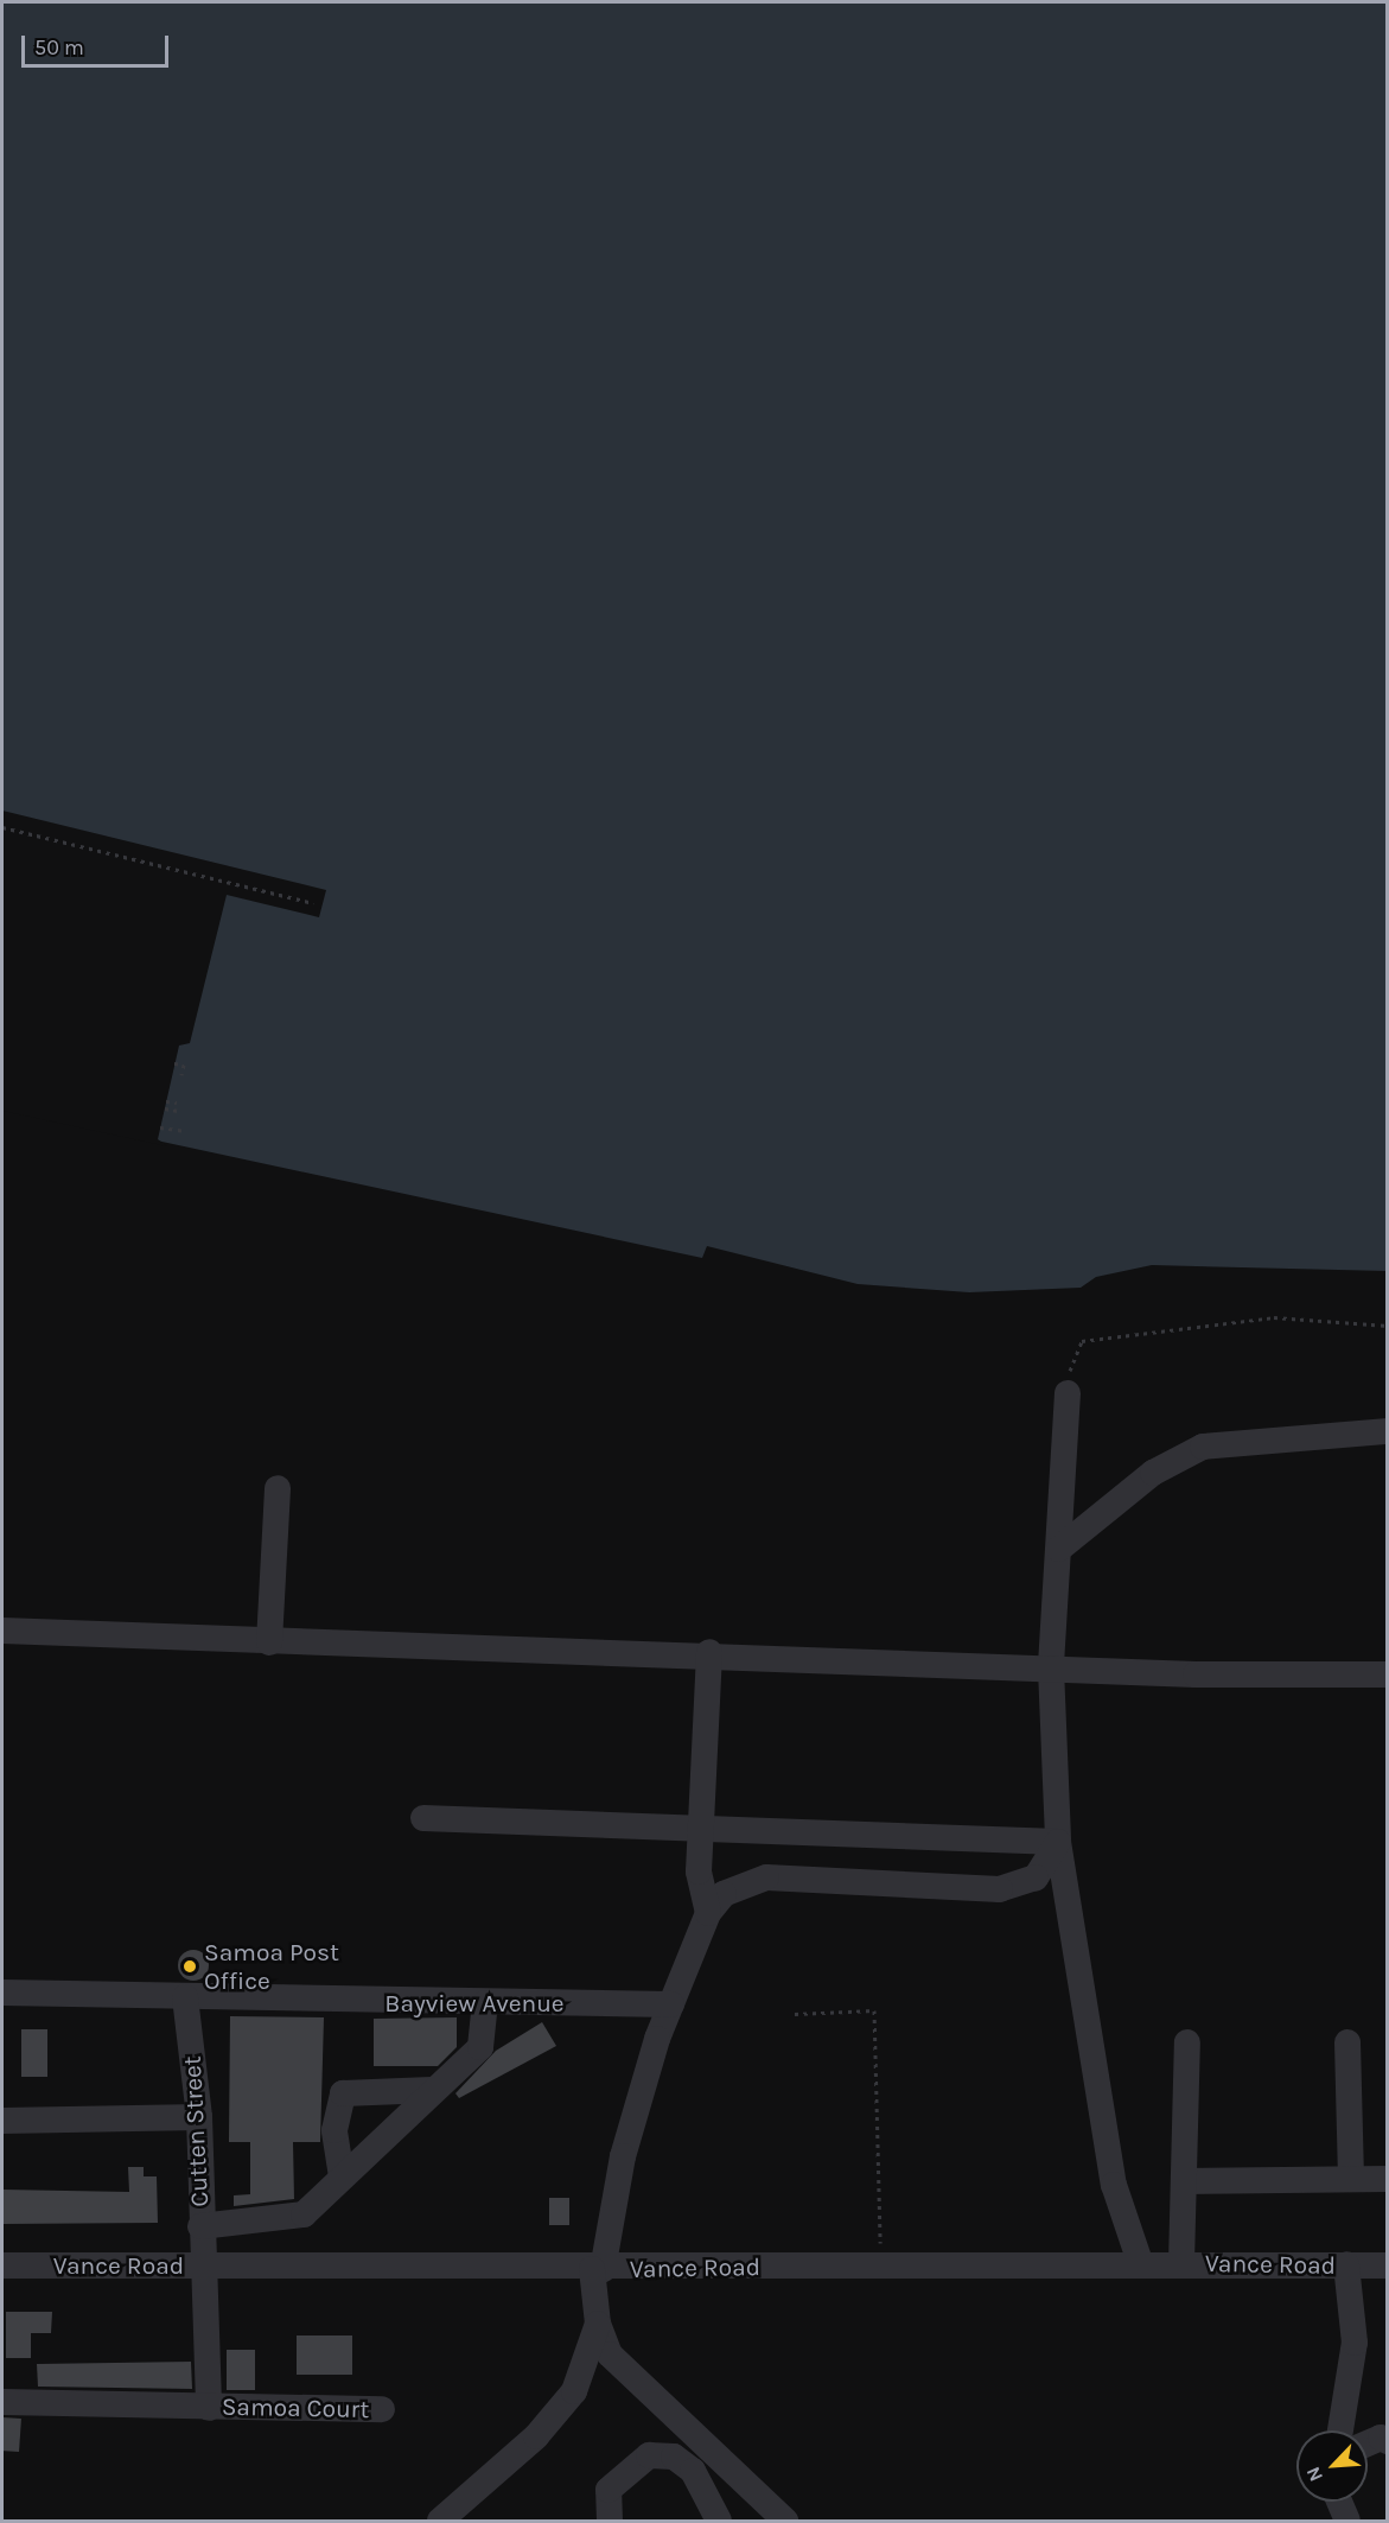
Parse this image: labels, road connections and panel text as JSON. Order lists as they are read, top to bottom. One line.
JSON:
{"streets":{"street":["Bayview Avenue","Cutten Street","Vance Road","Samoa Court"]},"crossings":[["Bayview Avenue","Cutten Street"],["Cutten Street","Vance Road"],["Cutten Street","Samoa Court"]],"places":["Samoa Post Office"],"scale_bar":"50 m","north":"bottom left"}
